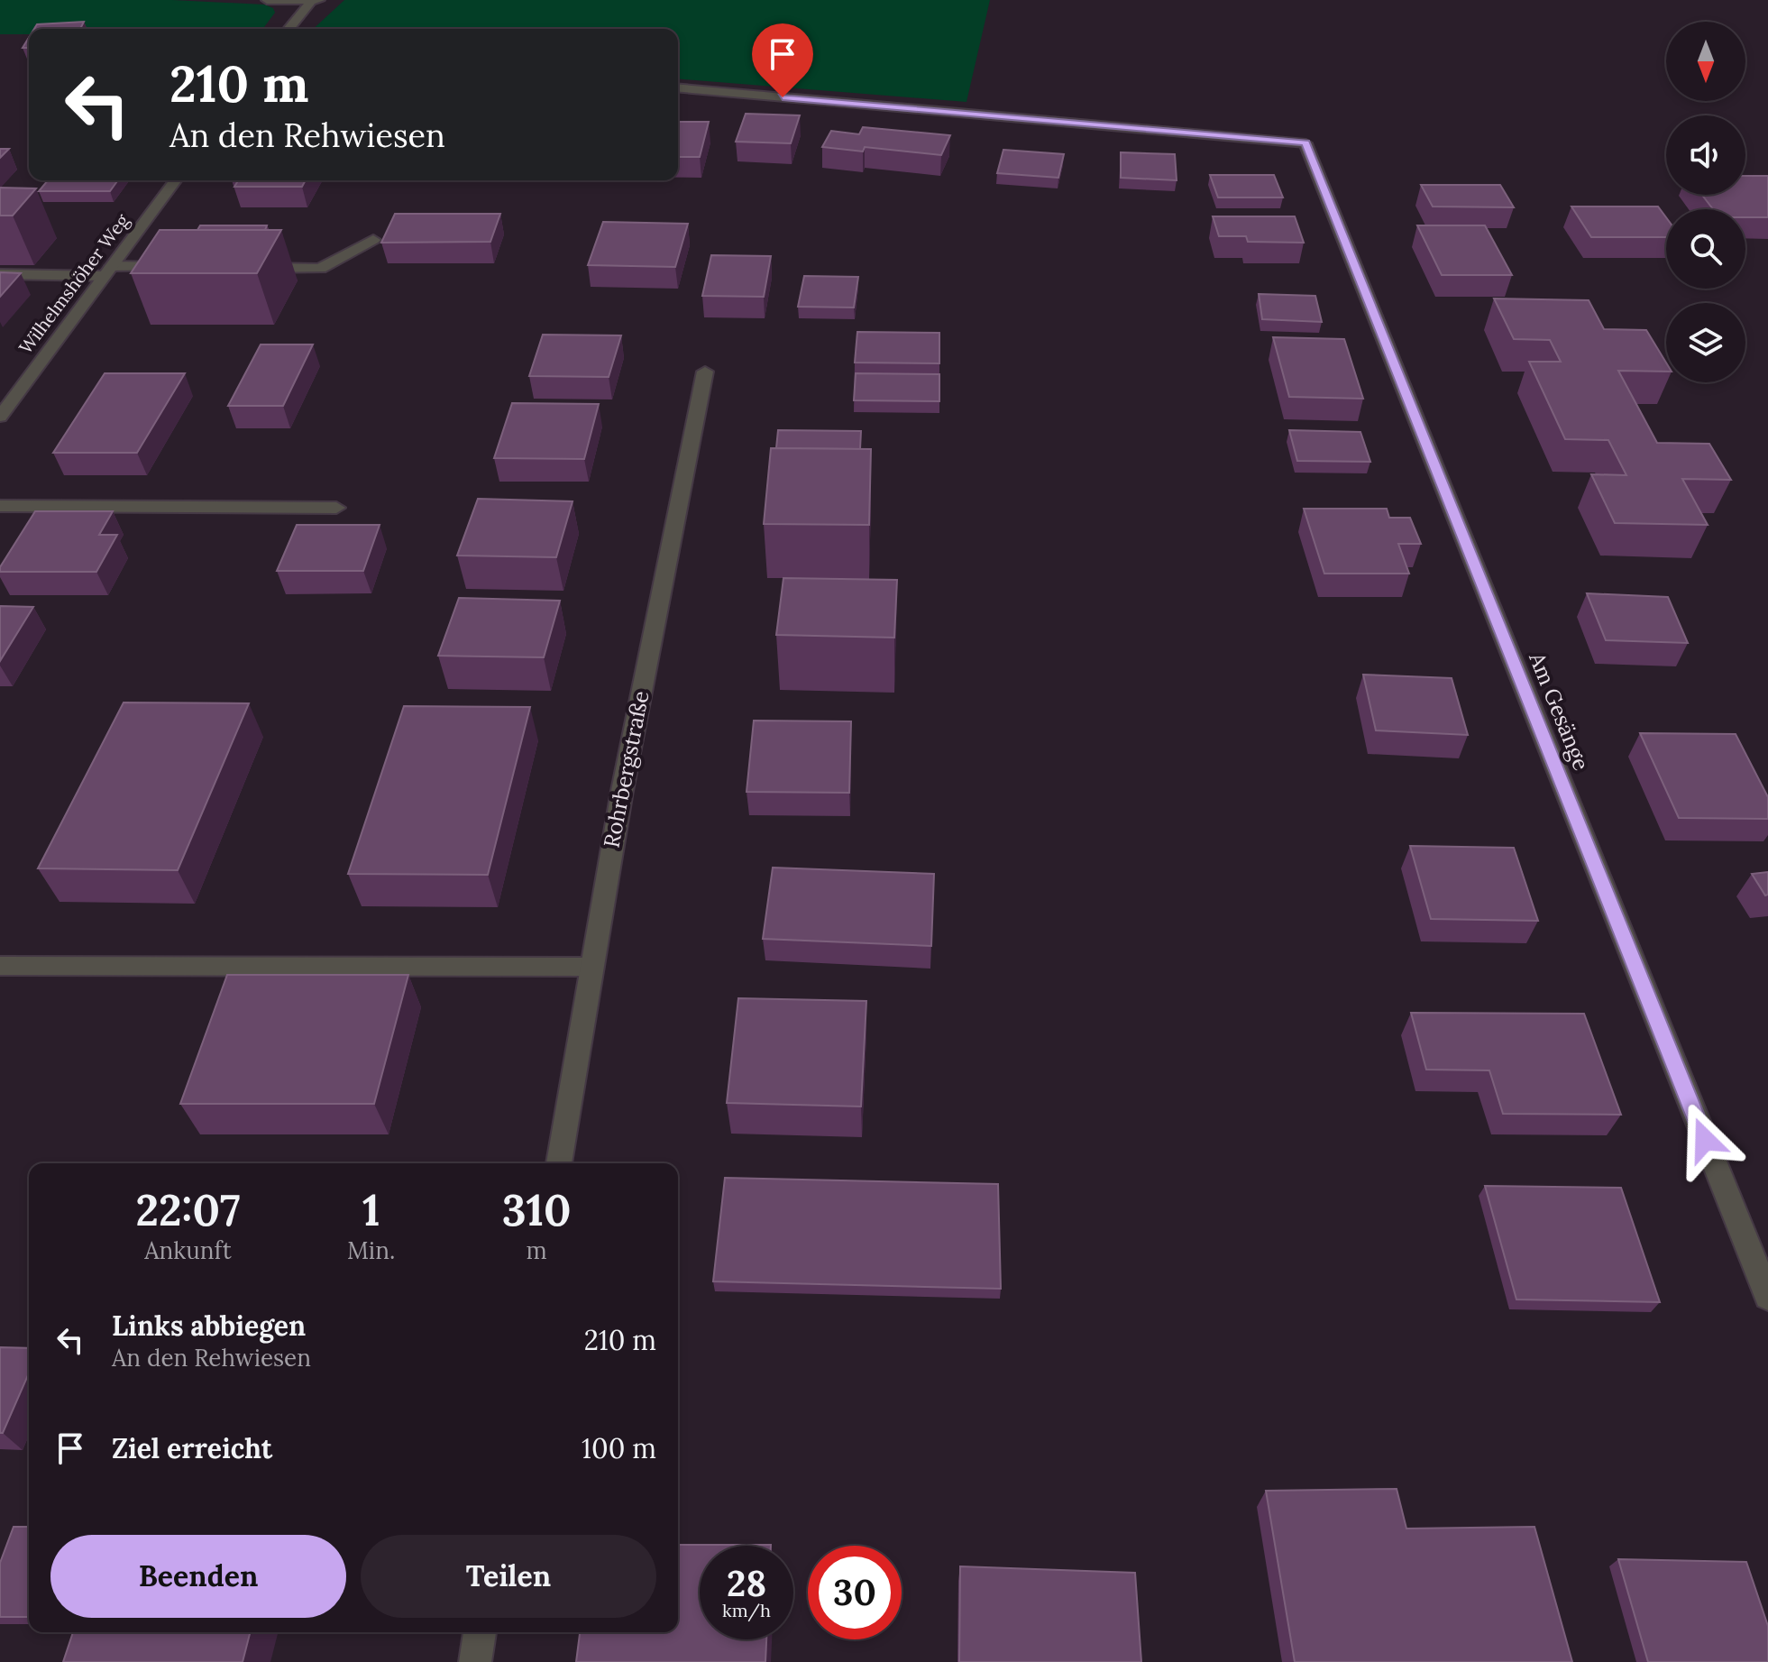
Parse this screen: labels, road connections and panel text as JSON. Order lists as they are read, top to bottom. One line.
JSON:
{"streets":{"street":["Wilhelmshöher Weg","Am Gesänge","Rohrbergstraße"]},"north":"bottom","page":{"turn":["210 m","An den Rehwiesen"],"eta":["22:07","Ankunft","1","Min.","310","m"],"list":[{"name":"Links abbiegen","note":"An den Rehwiesen","value":"210 m"},{"name":"Ziel erreicht","value":"100 m"}],"buttons":["Beenden","Teilen"],"speed":"28 km/h","limit":"30"}}
